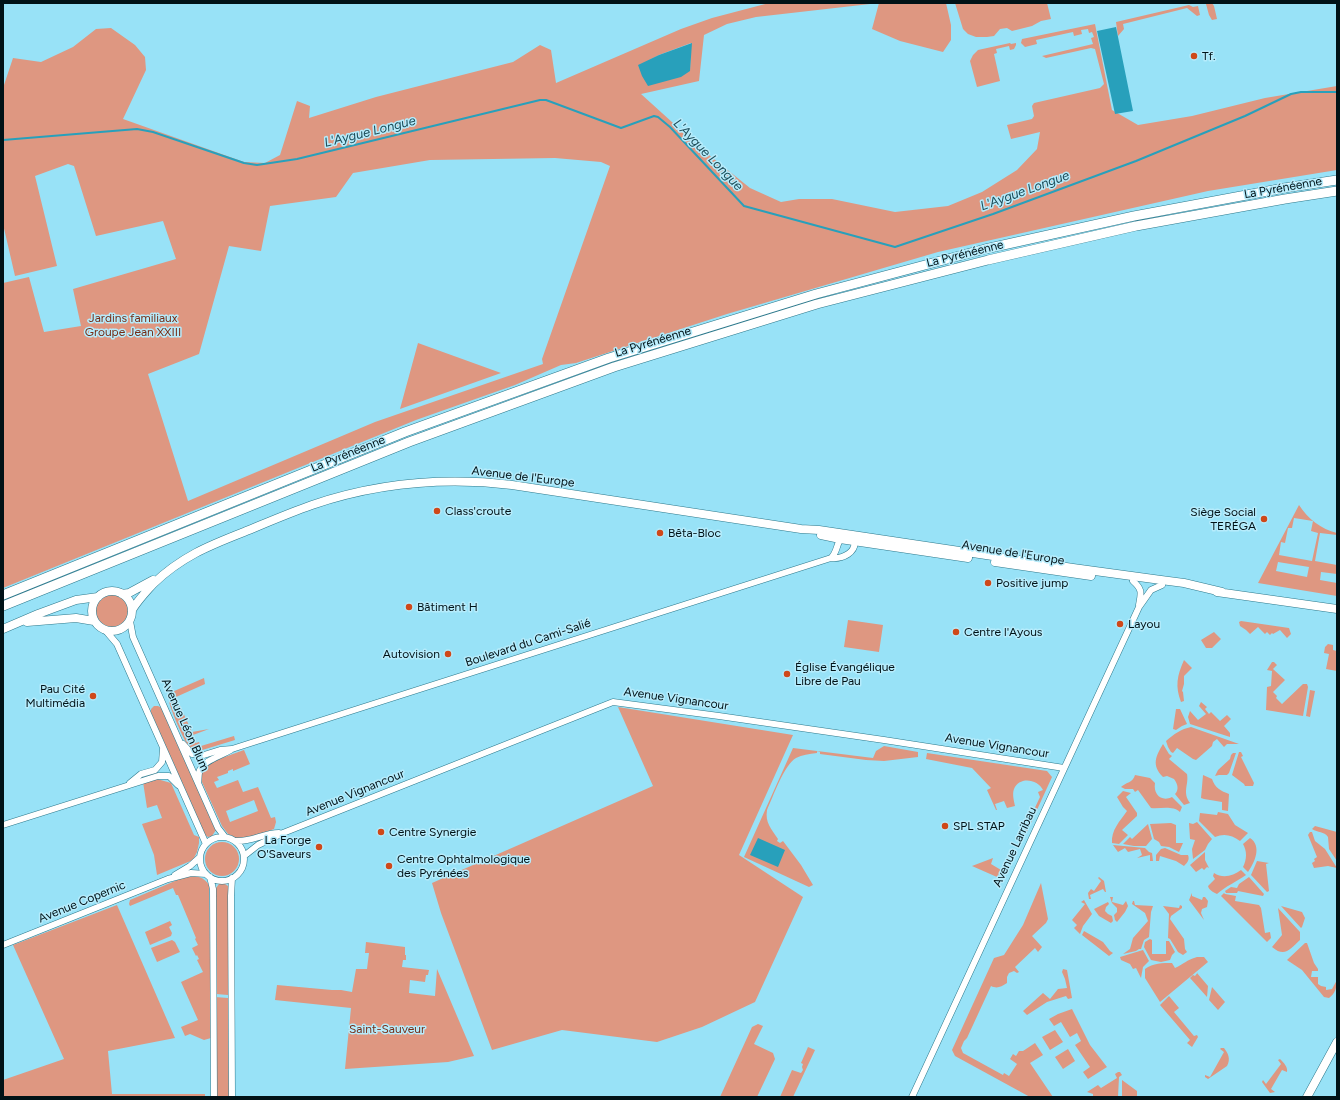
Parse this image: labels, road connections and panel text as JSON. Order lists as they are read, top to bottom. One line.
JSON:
{"streets":{"highway":["La Pyrénéenne"],"main road":["Avenue de l'Europe"],"street":["Boulevard du Cami-Salié","Avenue Vignancour","Avenue Léon Blum","Avenue Larribau","Avenue Copernic"]},"crossings":[["Avenue de l'Europe","Boulevard du Cami-Salié"],["Avenue de l'Europe","Avenue Léon Blum"],["Avenue de l'Europe","Avenue Larribau"],["Boulevard du Cami-Salié","Avenue Léon Blum"],["Avenue Vignancour","Avenue Léon Blum"],["Avenue Vignancour","Avenue Larribau"],["Avenue Vignancour","Avenue Copernic"],["Avenue Léon Blum","Avenue Copernic"]],"water":["L'Aygue Longue"],"parks":["Jardins familiaux Groupe Jean XXIII","Saint-Sauveur"],"places":["Tf.","Class'croute","Siège Social TERÉGA","Bêta-Bloc","Positive jump","Bâtiment H","Layou","Centre l'Ayous","Autovision","Église Évangélique Libre de Pau","Pau Cité Multimédia","SPL STAP","Centre Synergie","La Forge O'Saveurs","Centre Ophtalmologique des Pyrénées"]}
